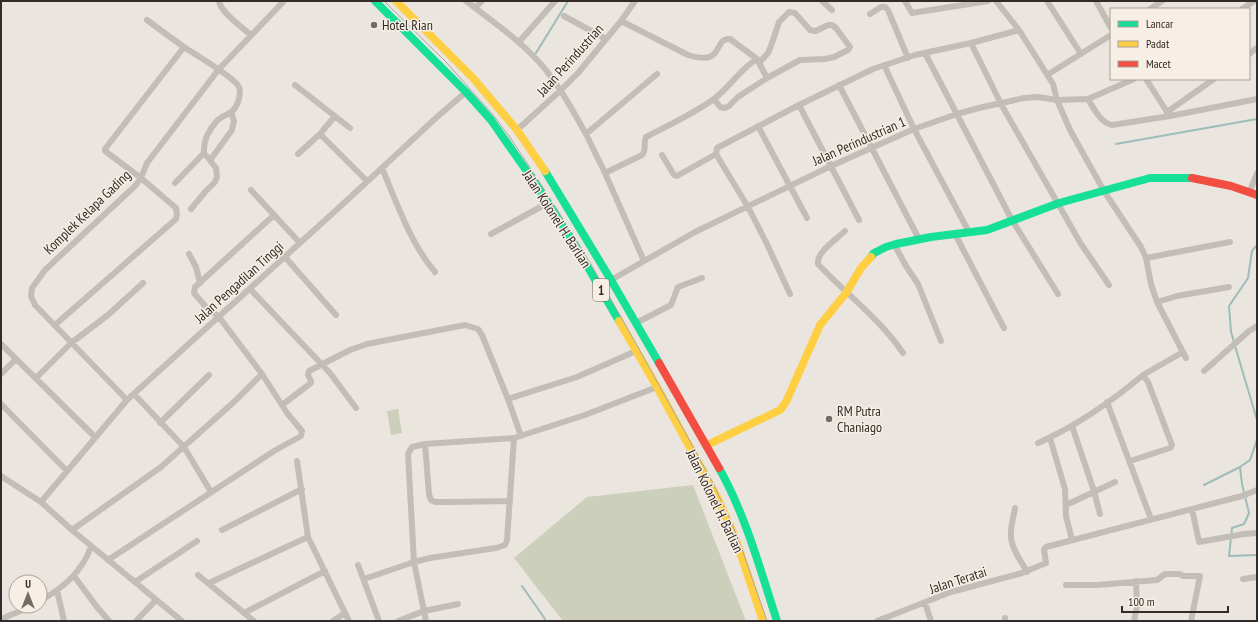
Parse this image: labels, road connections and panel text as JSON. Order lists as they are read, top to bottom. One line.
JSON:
{"streets":{"main road":["Jalan Kolonel H. Barlian","1"],"street":["Jalan Perindustrian","Jalan Perindustrian 1","Komplek Kelapa Gading","Jalan Pengadilan Tinggi","Jalan Teratai"]},"crossings":[["Jalan Perindustrian","1"],["Jalan Perindustrian 1","1"],["Komplek Kelapa Gading","Jalan Pengadilan Tinggi"],["Jalan Kolonel H. Barlian","Jalan Pengadilan Tinggi"]],"places":["Hotel Rian","RM Putra Chaniago"],"legend":["Lancar","Padat","Macet"],"scale_bar":"100 m","north":"top"}
